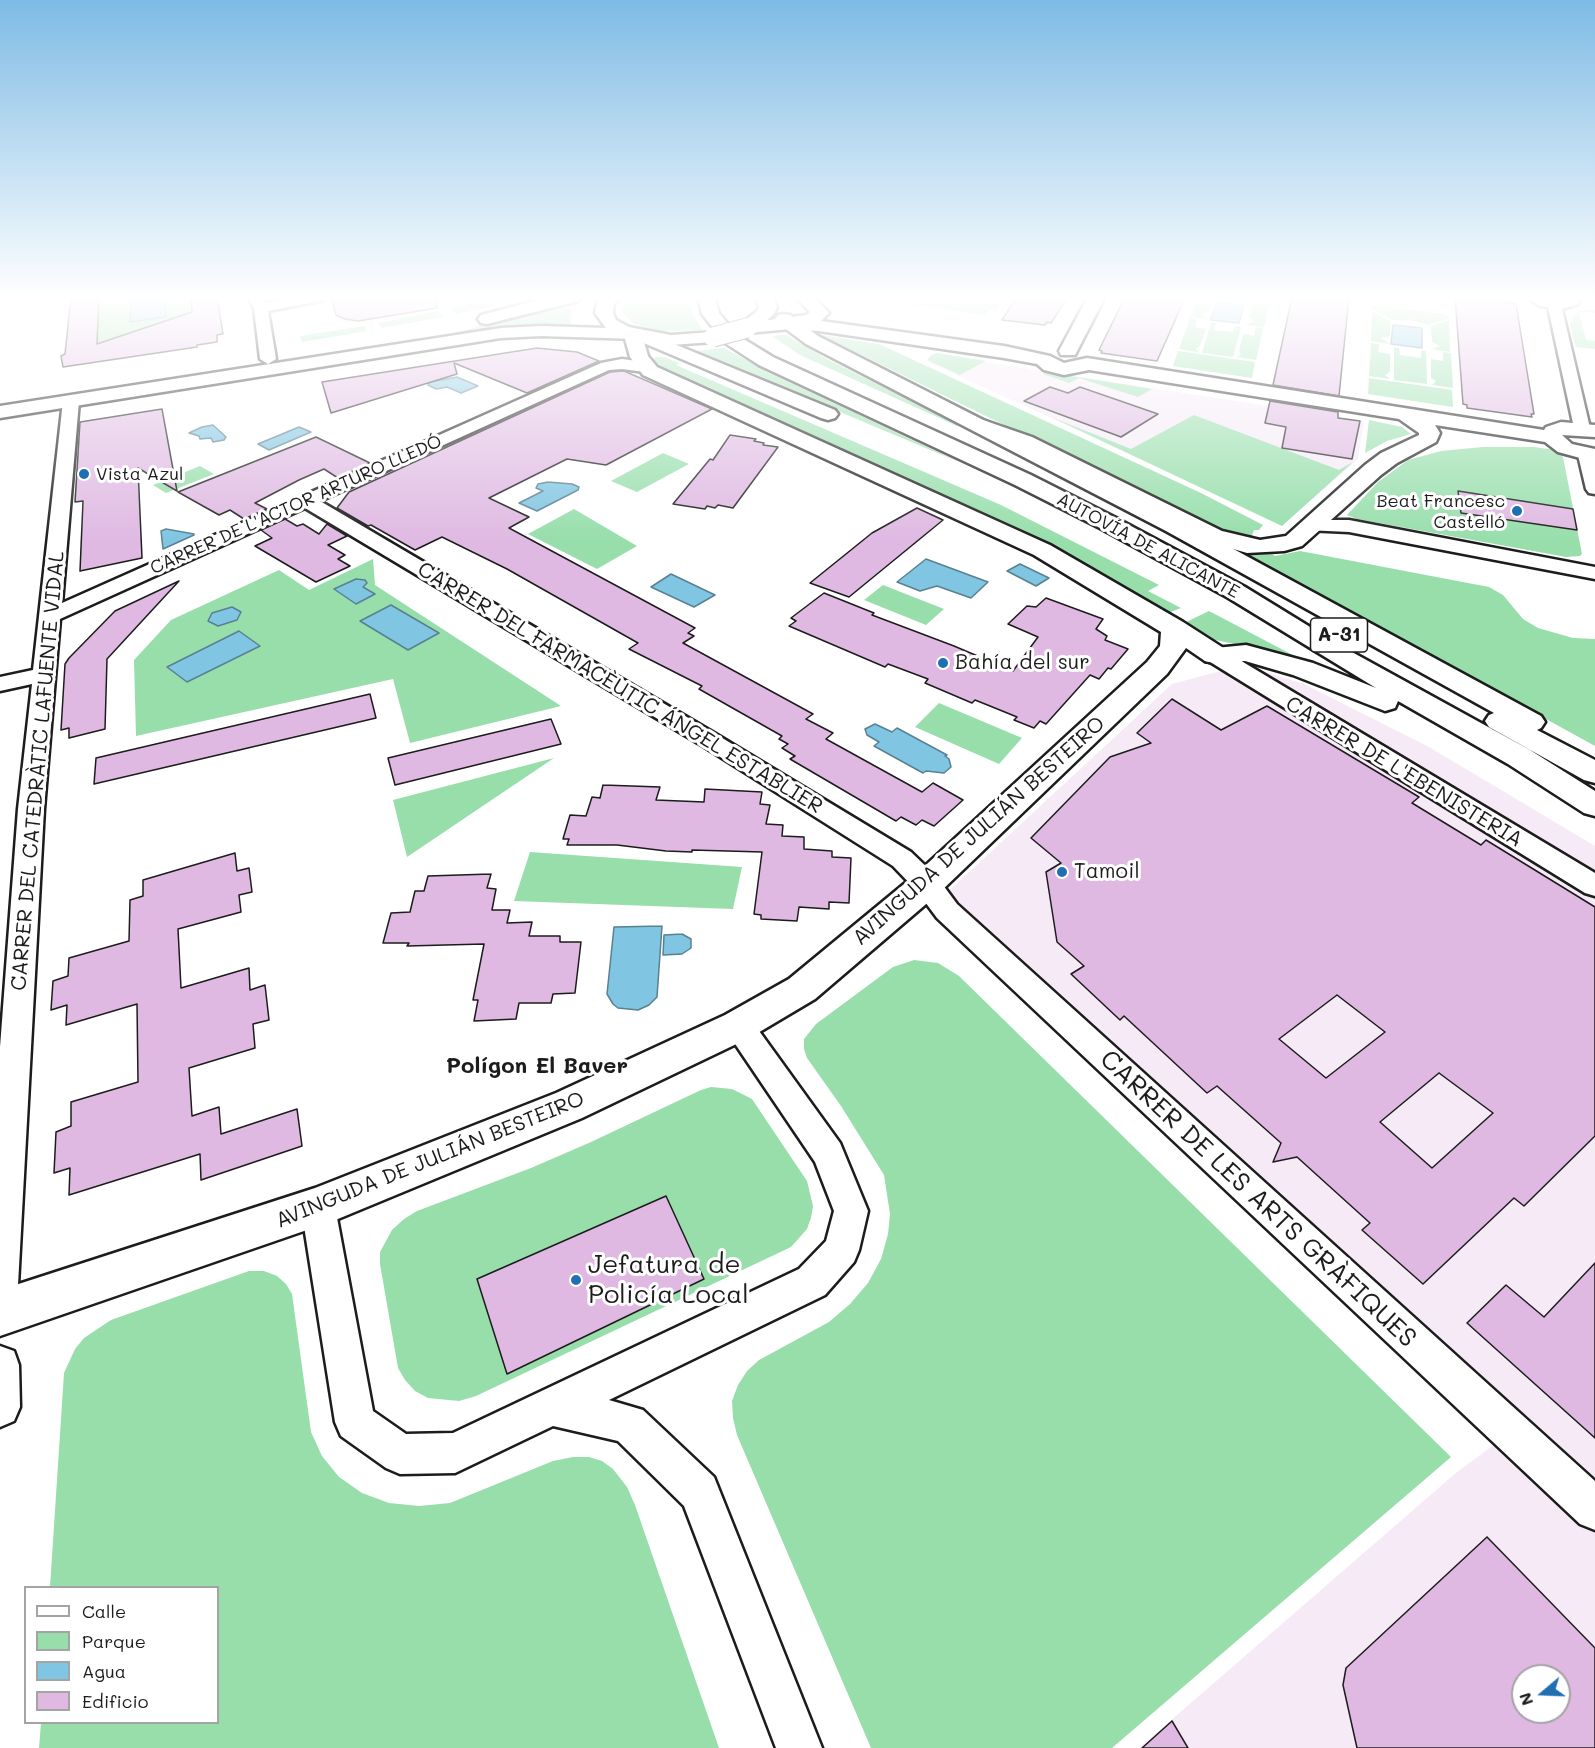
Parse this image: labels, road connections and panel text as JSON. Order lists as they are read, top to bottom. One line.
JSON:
{"streets":{"main road":["AUTOVÍA DE ALICANTE","A-31","AVINGUDA DE JULIÁN BESTEIRO"],"street":["CARRER DE L'ACTOR ARTURO LLEDÓ","CARRER DEL FARMACÈUTIC ÁNGEL ESTABLIER","CARRER DEL CATEDRÀTIC LAFUENTE VIDAL","CARRER DE L'EBENISTERIA","CARRER DE LES ARTS GRÀFIQUES"]},"crossings":[["CARRER DE L'ACTOR ARTURO LLEDÓ","CARRER DEL FARMACÈUTIC ÁNGEL ESTABLIER"],["CARRER DE L'ACTOR ARTURO LLEDÓ","CARRER DEL CATEDRÀTIC LAFUENTE VIDAL"],["CARRER DEL FARMACÈUTIC ÁNGEL ESTABLIER","AVINGUDA DE JULIÁN BESTEIRO"],["CARRER DEL FARMACÈUTIC ÁNGEL ESTABLIER","CARRER DE LES ARTS GRÀFIQUES"],["AVINGUDA DE JULIÁN BESTEIRO","CARRER DE LES ARTS GRÀFIQUES"]],"districts":["Polígon El Baver"],"places":["Vista Azul","Beat Francesc Castelló","Bahía del sur","Tamoil","Jefatura de Policía Local"],"legend":["Calle","Parque","Agua","Edificio"],"north":"left"}
